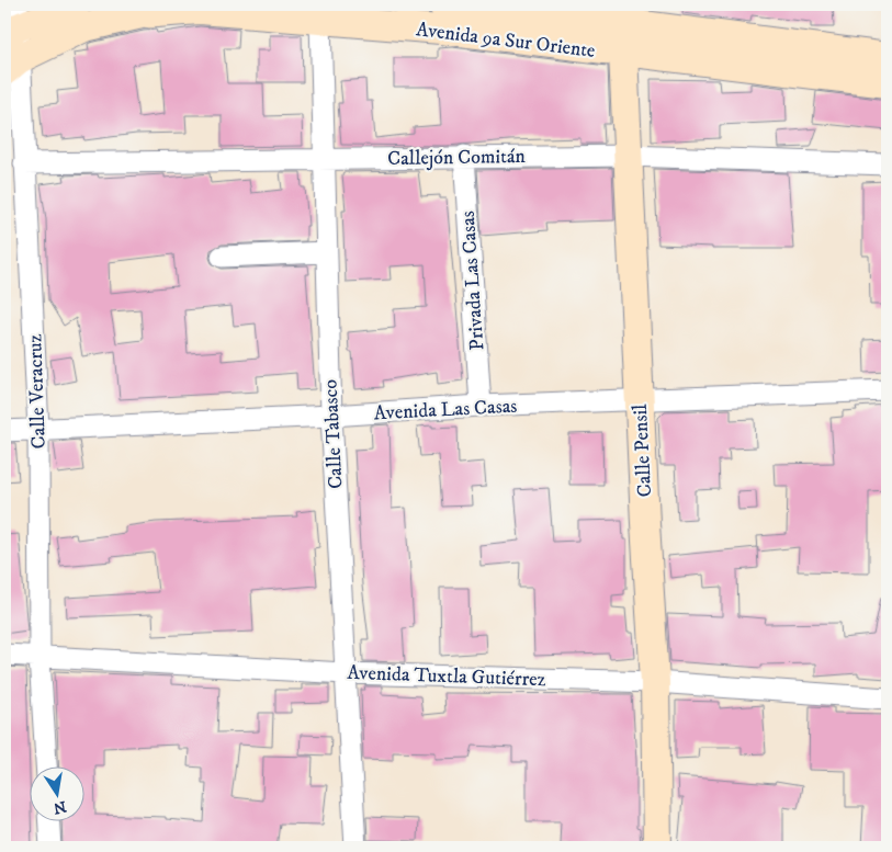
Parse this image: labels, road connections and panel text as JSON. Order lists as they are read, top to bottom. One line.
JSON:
{"streets":{"main road":["Avenida 9a Sur Oriente","Calle Pensil"],"street":["Callejón Comitán","Privada Las Casas","Calle Veracruz","Avenida Las Casas","Calle Tabasco","Avenida Tuxtla Gutiérrez"]},"crossings":[["Avenida 9a Sur Oriente","Calle Veracruz"],["Avenida 9a Sur Oriente","Calle Tabasco"],["Avenida 9a Sur Oriente","Calle Pensil"],["Callejón Comitán","Privada Las Casas"],["Callejón Comitán","Calle Veracruz"],["Callejón Comitán","Calle Tabasco"],["Callejón Comitán","Calle Pensil"],["Privada Las Casas","Avenida Las Casas"],["Calle Veracruz","Avenida Las Casas"],["Calle Veracruz","Avenida Tuxtla Gutiérrez"],["Avenida Las Casas","Calle Tabasco"],["Avenida Las Casas","Calle Pensil"],["Calle Tabasco","Avenida Tuxtla Gutiérrez"],["Calle Pensil","Avenida Tuxtla Gutiérrez"]],"north":"bottom"}
